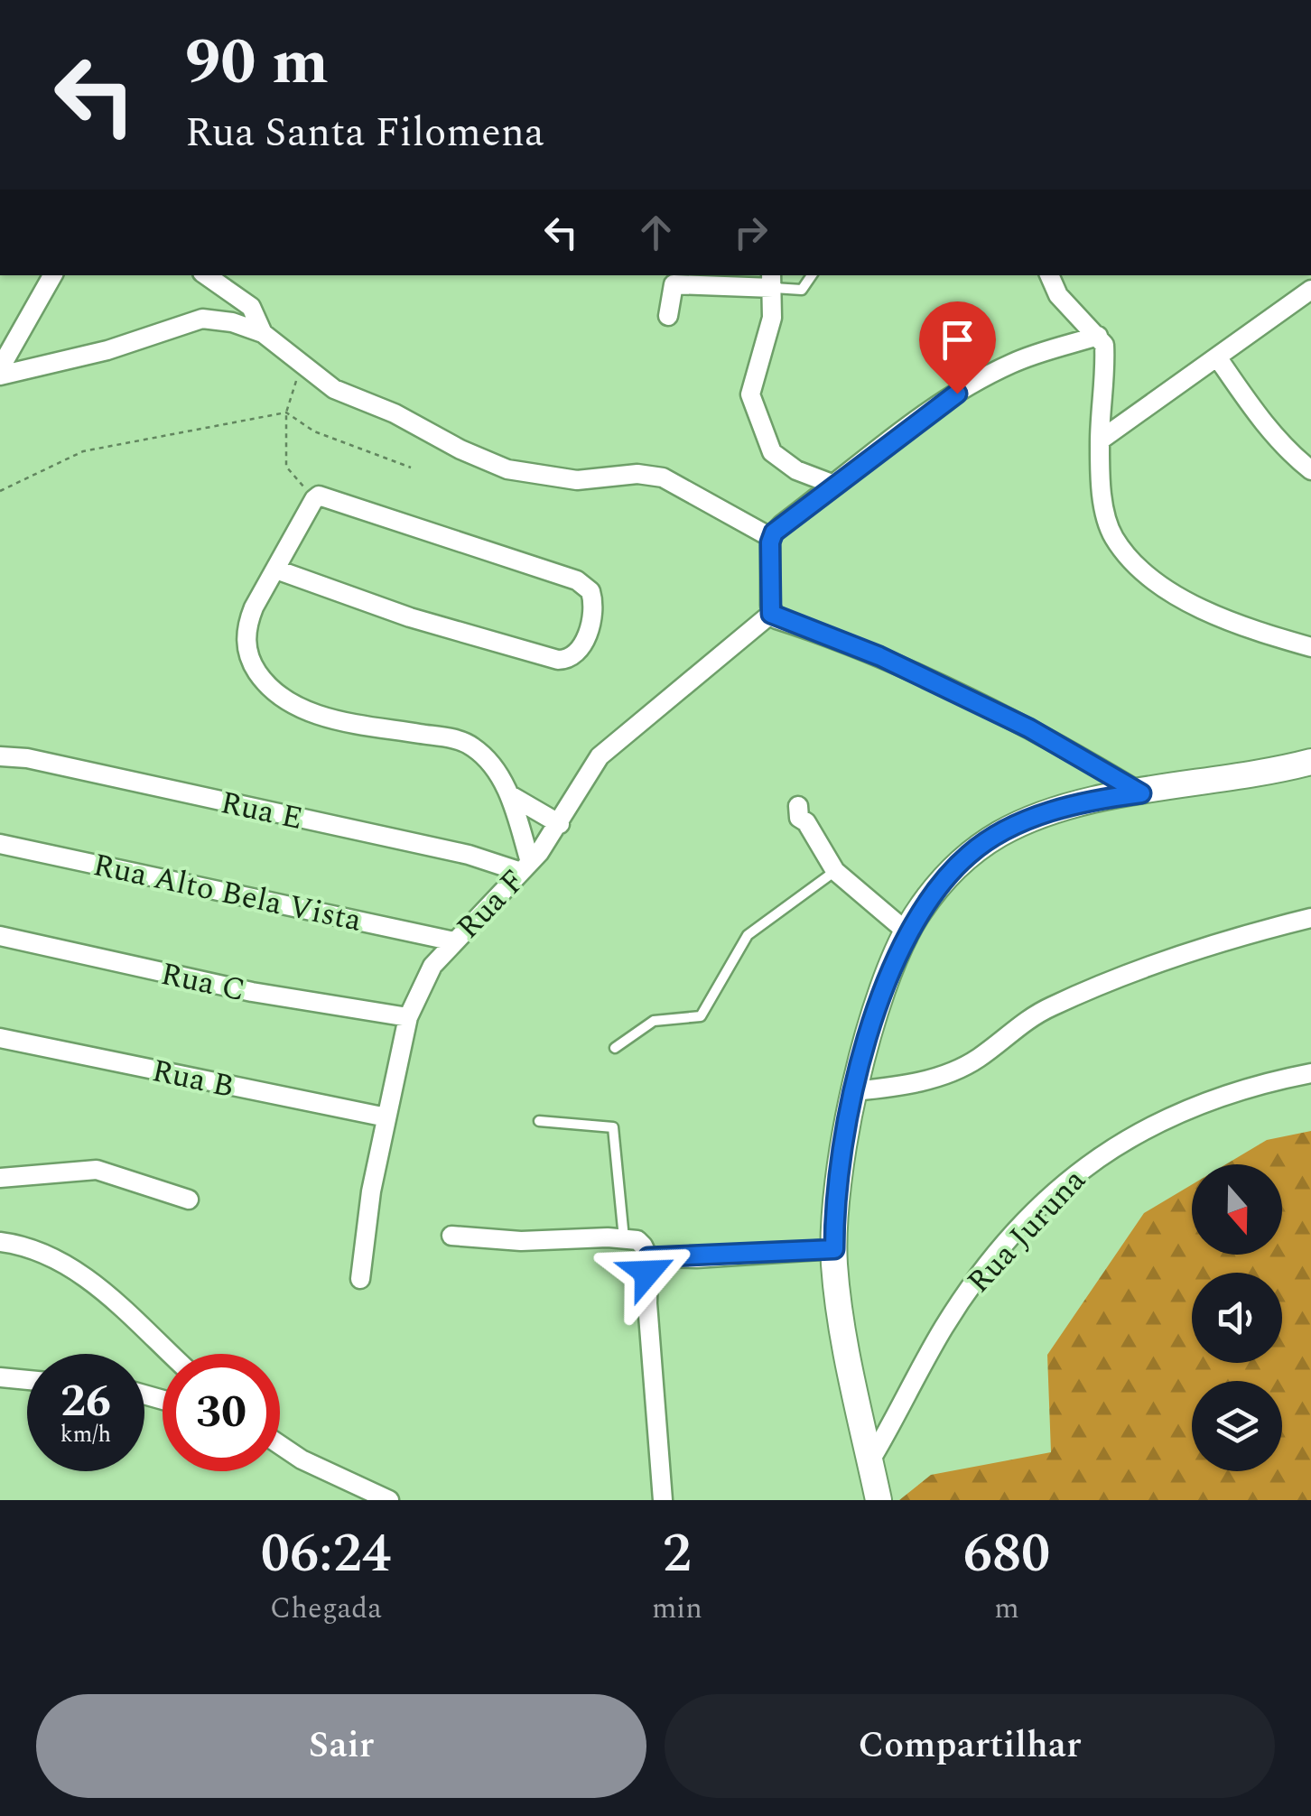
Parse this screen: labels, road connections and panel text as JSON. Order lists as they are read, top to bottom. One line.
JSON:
{"streets":{"street":["Rua E","Rua Alto Bela Vista","Rua F","Rua C","Rua B","Rua Juruna"]},"crossings":[["Rua E","Rua F"],["Rua Alto Bela Vista","Rua F"],["Rua F","Rua C"],["Rua F","Rua B"]],"north":"bottom","page":{"turn":["90 m","Rua Santa Filomena"],"speed":"26 km/h","limit":"30","eta":["06:24","Chegada","2","min","680","m"],"buttons":["Sair","Compartilhar"]}}
